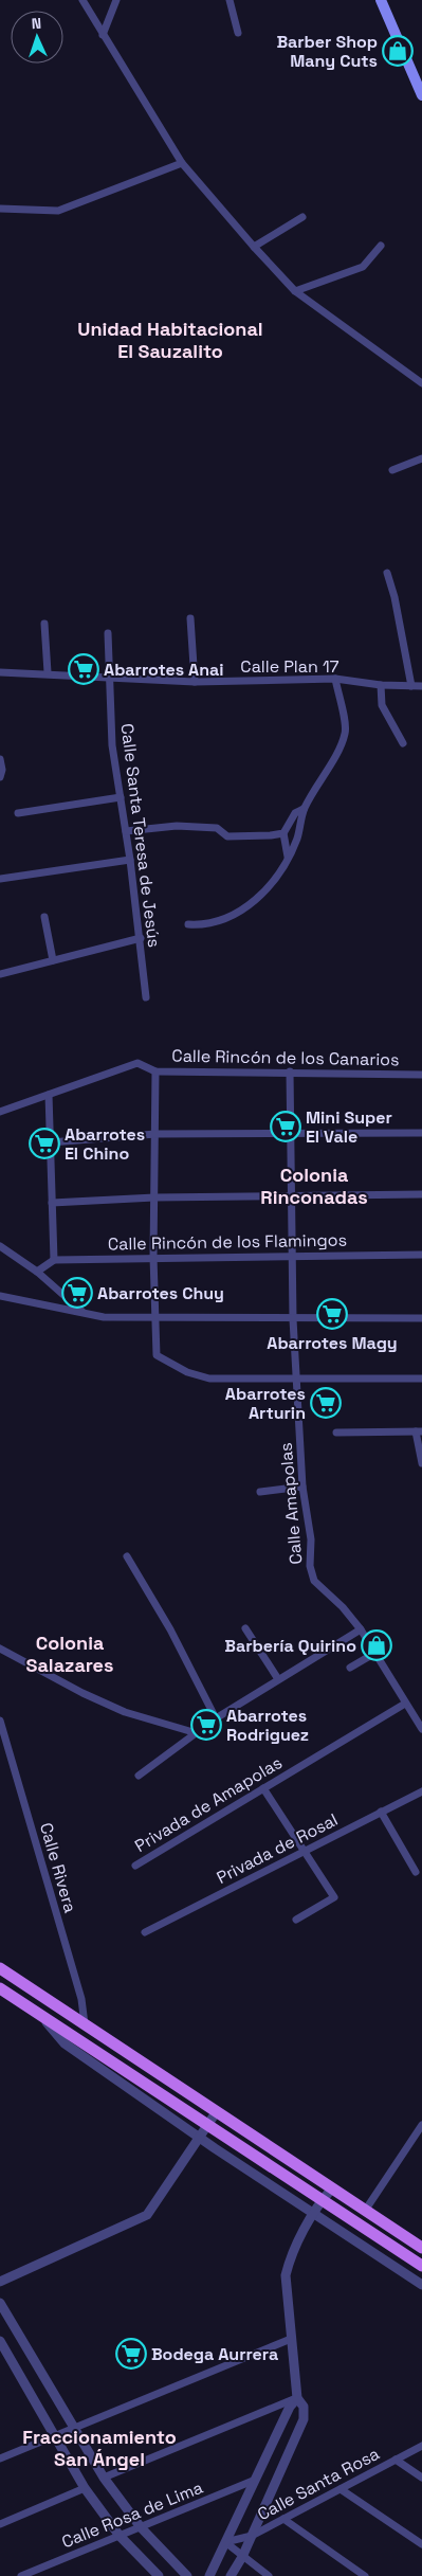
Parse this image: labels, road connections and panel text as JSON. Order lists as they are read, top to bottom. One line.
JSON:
{"streets":{"street":["Calle Plan 17","Calle Santa Teresa de Jesús","Calle Rincón de los Canarios","Calle Rincón de los Flamingos","Calle Amapolas","Privada de Amapolas","Privada de Rosal","Calle Rivera","Calle Santa Rosa","Calle Rosa de Lima"]},"crossings":[["Calle Plan 17","Calle Santa Teresa de Jesús"],["Calle Rincón de los Canarios","Calle Amapolas"],["Calle Rincón de los Flamingos","Calle Amapolas"],["Calle Amapolas","Privada de Amapolas"]],"districts":["Unidad Habitacional El Sauzalito","Colonia Rinconadas","Colonia Salazares","Fraccionamiento San Ángel"],"places":{"shop":["Barber Shop Many Cuts","Barbería Quirino"],"supermarket":["Abarrotes Anai","Mini Super El Vale","Abarrotes El Chino","Abarrotes Chuy","Abarrotes Magy","Abarrotes Arturin","Abarrotes Rodriguez","Bodega Aurrera"]},"north":"top"}
